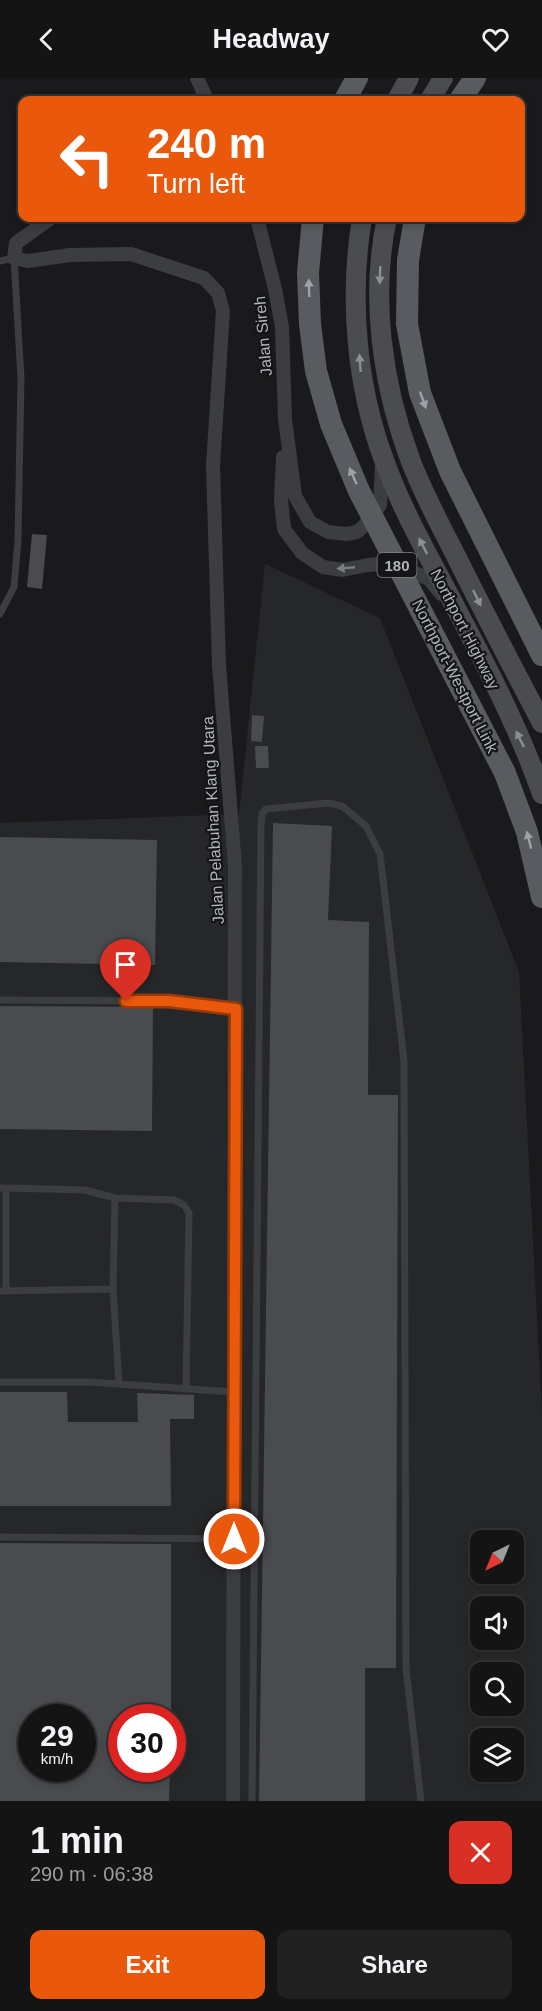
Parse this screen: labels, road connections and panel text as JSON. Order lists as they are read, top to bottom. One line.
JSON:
{"streets":{"main road":["180","Northport Highway","Northport-Westport Link"],"street":["Jalan Sireh","Jalan Pelabuhan Klang Utara"]},"north":"bottom left","page":{"header":"Headway","turn":["240 m","Turn left"],"speed":"29 km/h","limit":"30","heading":["1 min","290 m · 06:38"],"buttons":["Exit","Share"]}}
